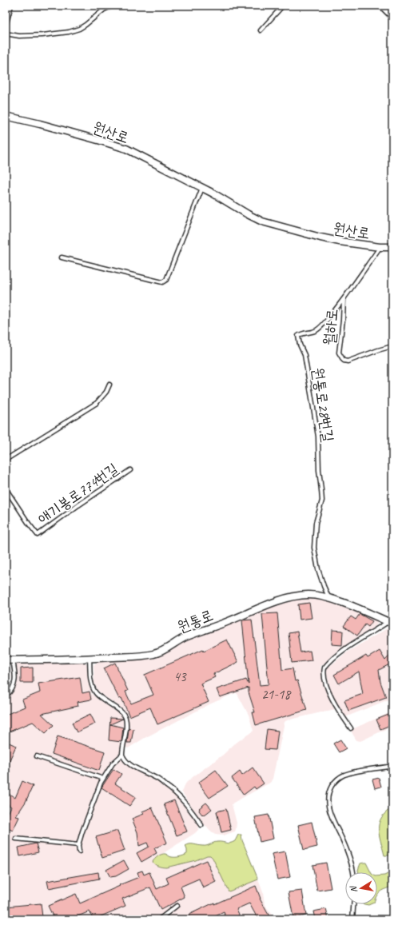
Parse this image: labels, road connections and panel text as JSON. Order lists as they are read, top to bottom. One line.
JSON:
{"streets":{"street":["원산로","원통로"],"lane":["월하로","원통로28번길","애기봉로774번길"]},"crossings":[["원산로","원통로28번길"],["월하로","원통로28번길"],["원통로28번길","원통로"]],"house_numbers":["43","21-18"],"north":"left"}
